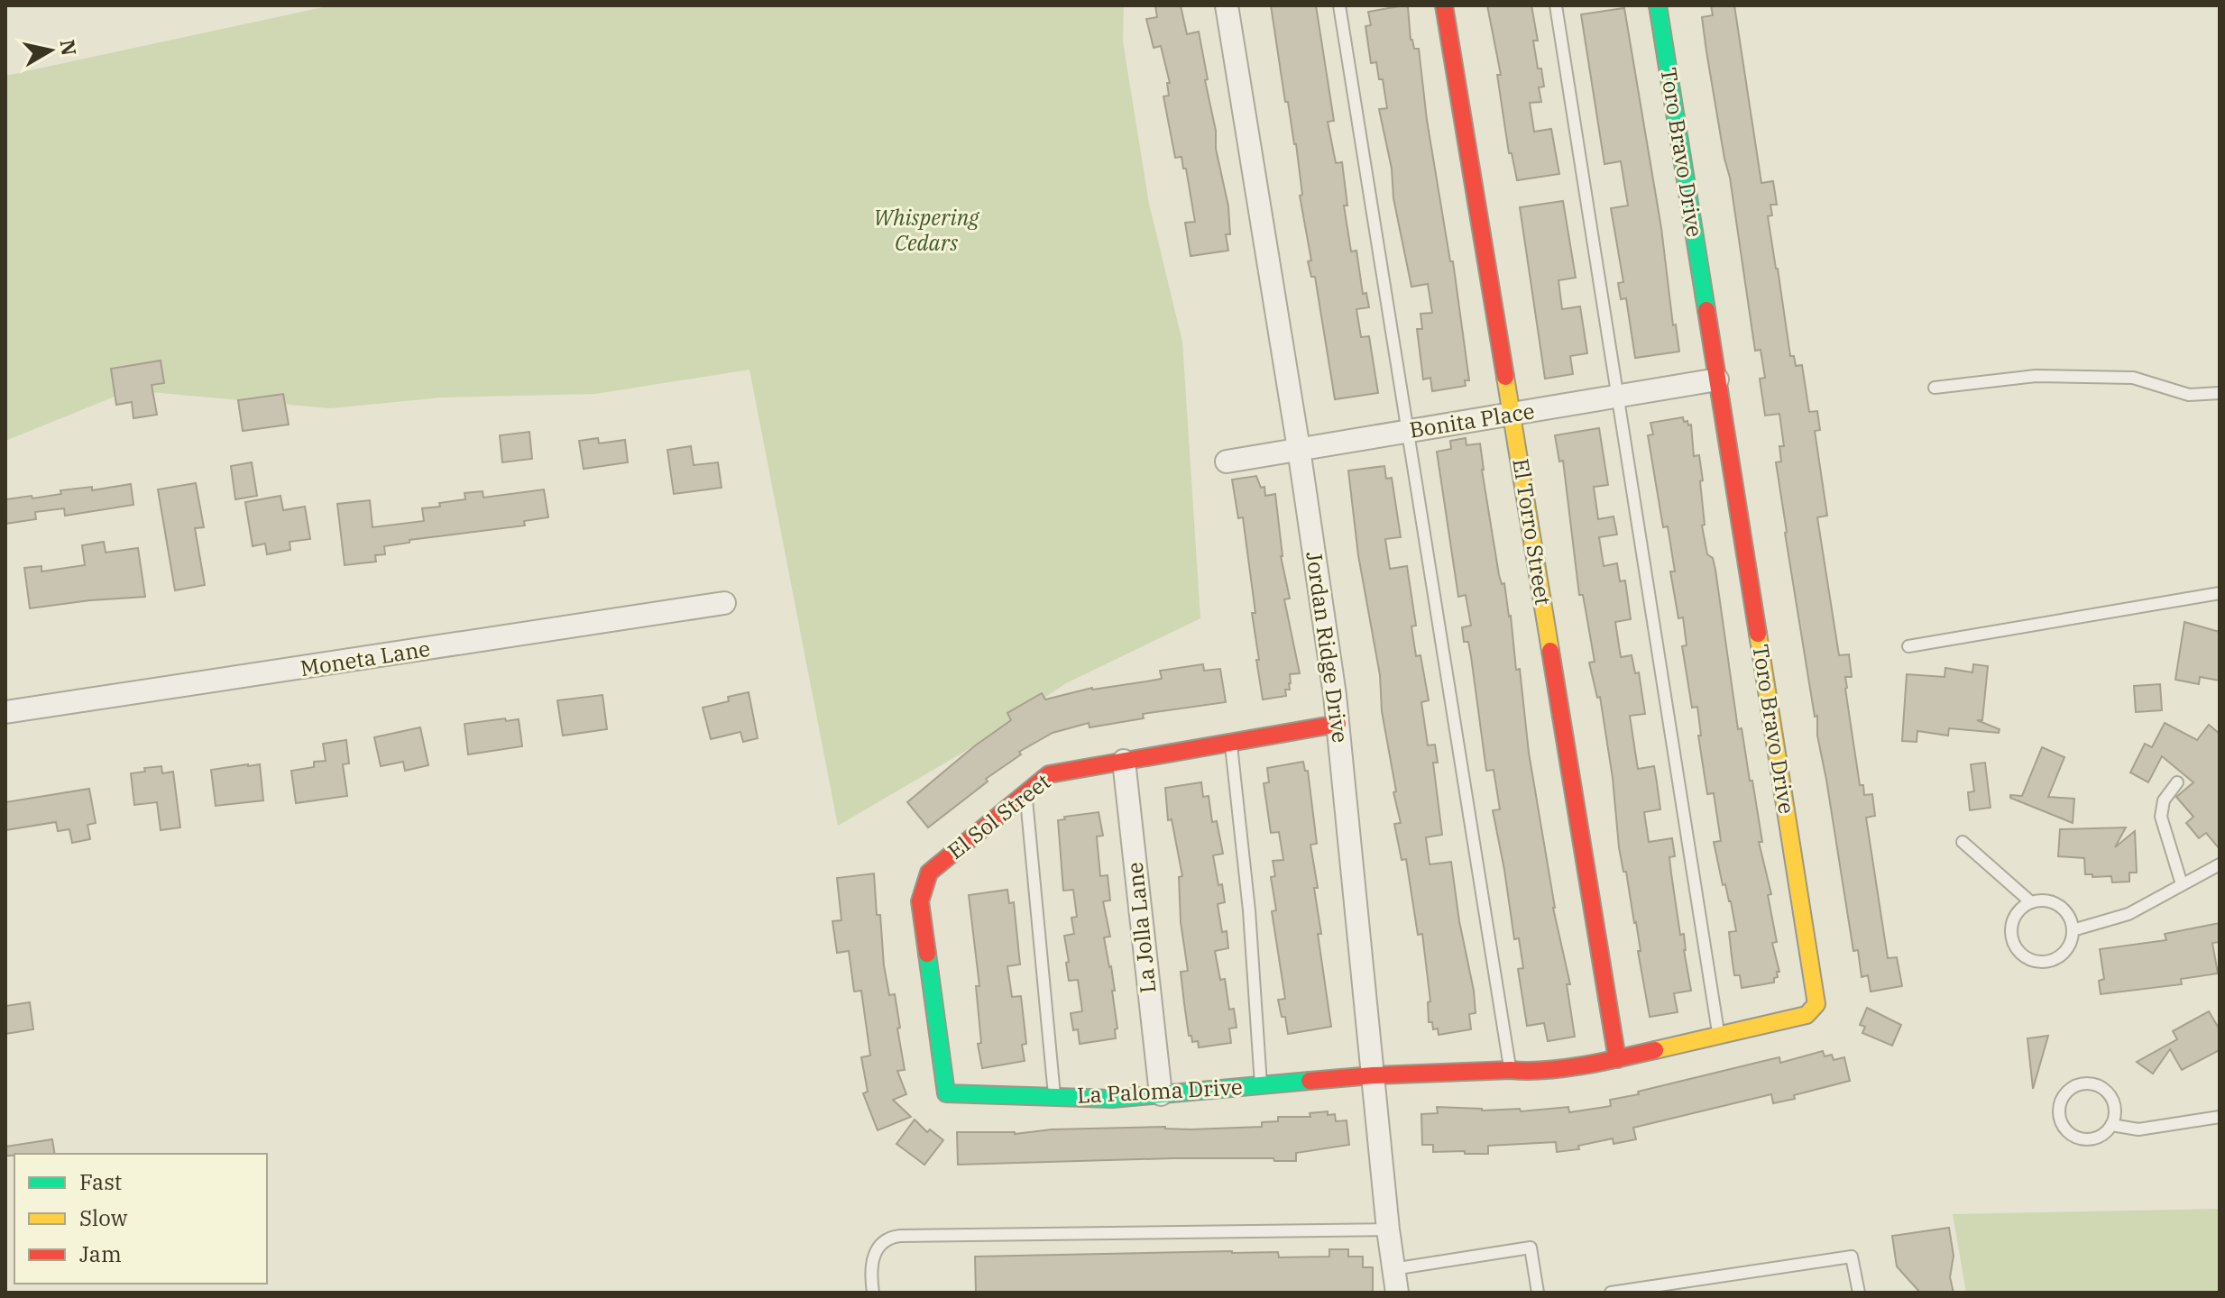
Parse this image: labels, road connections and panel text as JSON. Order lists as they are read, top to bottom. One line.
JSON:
{"streets":{"street":["Toro Bravo Drive","Bonita Place","El Torro Street","Jordan Ridge Drive","Moneta Lane","El Sol Street","La Jolla Lane","La Paloma Drive"]},"crossings":[["Toro Bravo Drive","Bonita Place"],["Toro Bravo Drive","El Torro Street"],["Toro Bravo Drive","Jordan Ridge Drive"],["Toro Bravo Drive","La Paloma Drive"],["Bonita Place","El Torro Street"],["Bonita Place","Jordan Ridge Drive"],["Jordan Ridge Drive","El Sol Street"],["Jordan Ridge Drive","La Paloma Drive"],["El Sol Street","La Jolla Lane"],["El Sol Street","La Paloma Drive"],["La Jolla Lane","La Paloma Drive"]],"parks":["Whispering Cedars"],"legend":["Fast","Slow","Jam"],"north":"right"}
